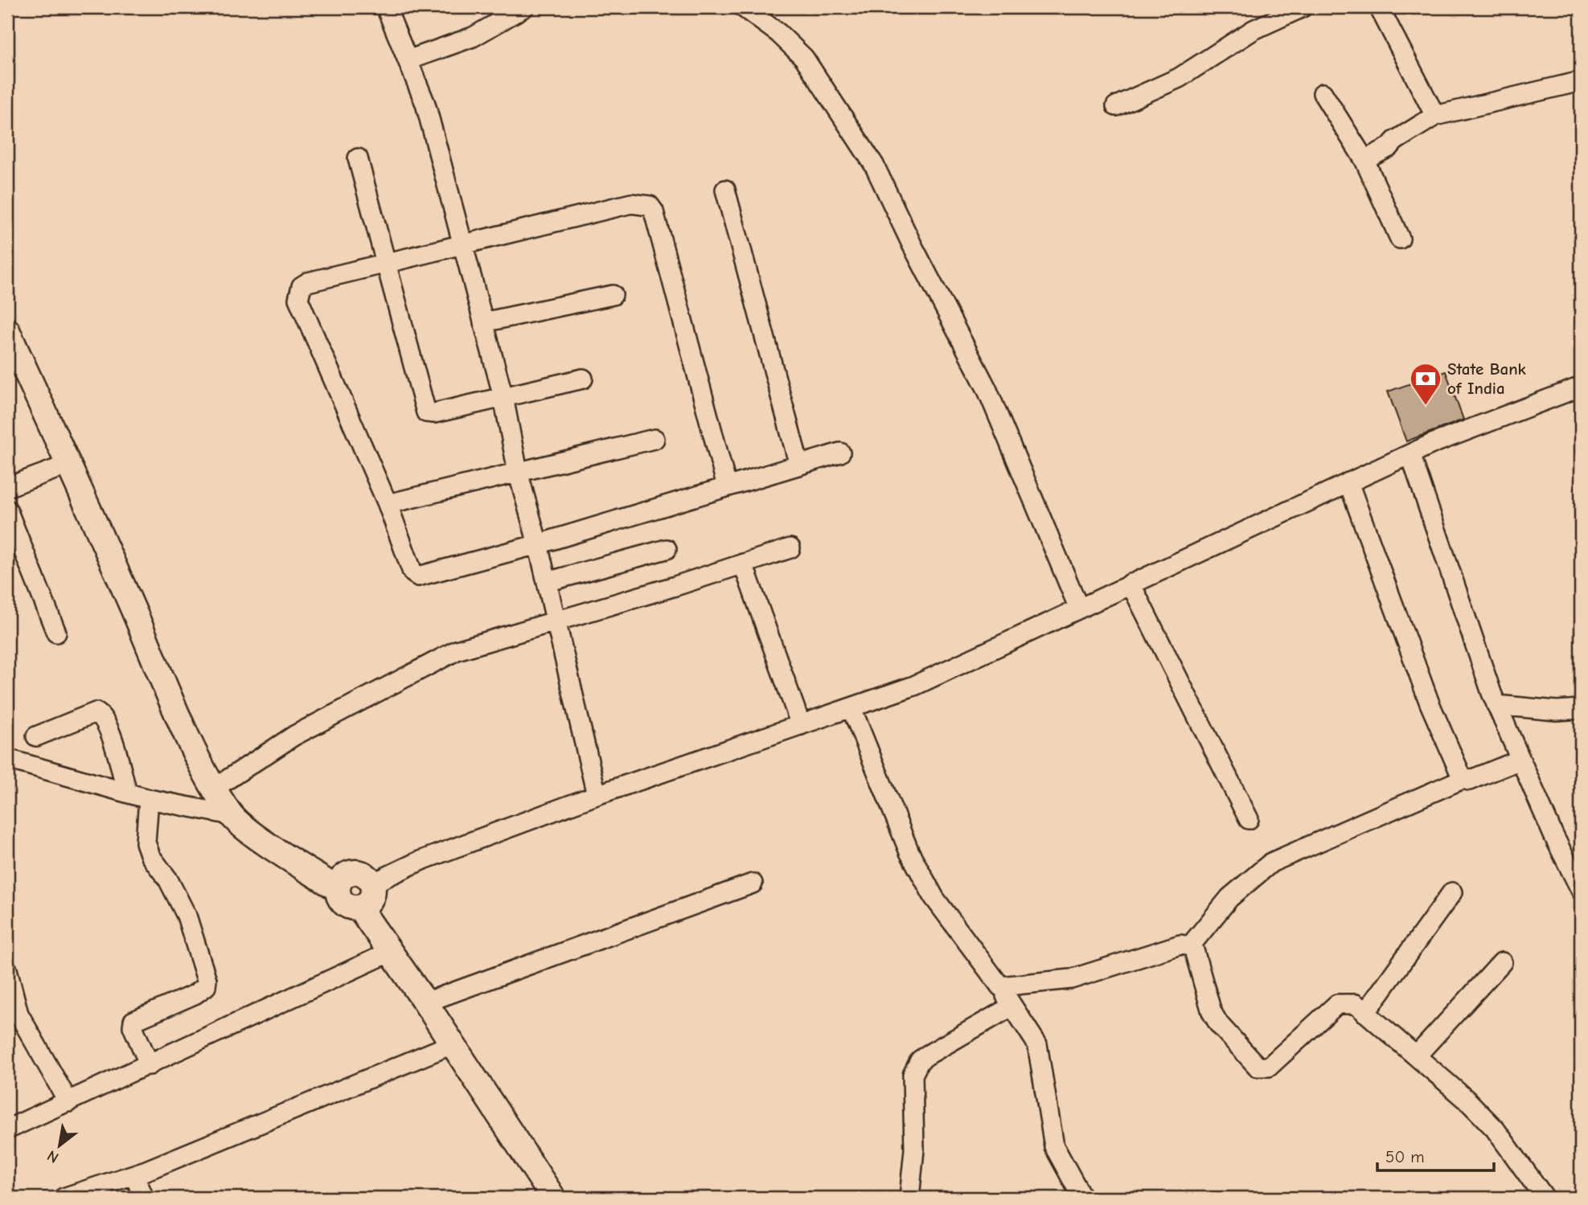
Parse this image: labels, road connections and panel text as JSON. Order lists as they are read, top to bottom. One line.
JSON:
{"places":{"bank":["State Bank of India"]},"scale_bar":"50 m","north":"bottom left"}
